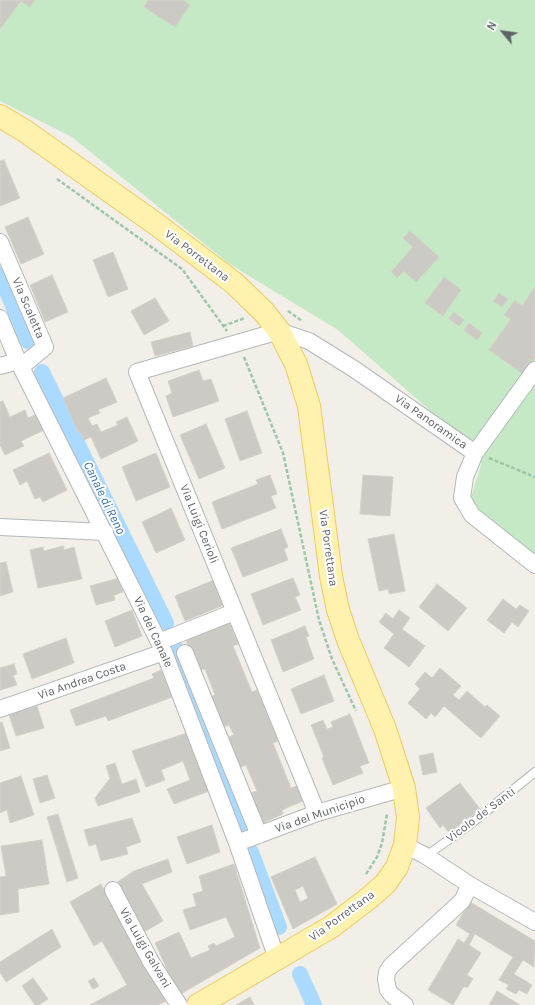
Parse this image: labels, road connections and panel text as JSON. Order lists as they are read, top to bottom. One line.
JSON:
{"streets":{"main road":["Via Porrettana"],"street":["Via Scaletta","Via Panoramica","Via Luigi Cerioli","Via del Canale","Via Andrea Costa","Via del Municipio","Via Luigi Galvani"],"lane":["Vicolo de' Santi"]},"crossings":[["Via Porrettana","Via Panoramica"],["Via Porrettana","Via Luigi Cerioli"],["Via Porrettana","Via del Canale"],["Via Porrettana","Via del Municipio"],["Via Scaletta","Via del Canale"],["Via Panoramica","Via Luigi Cerioli"],["Via Luigi Cerioli","Via Andrea Costa"],["Via Luigi Cerioli","Via del Municipio"],["Via del Canale","Via Andrea Costa"],["Via del Canale","Via del Municipio"]],"water":["Canale di Reno"],"north":"top left"}
